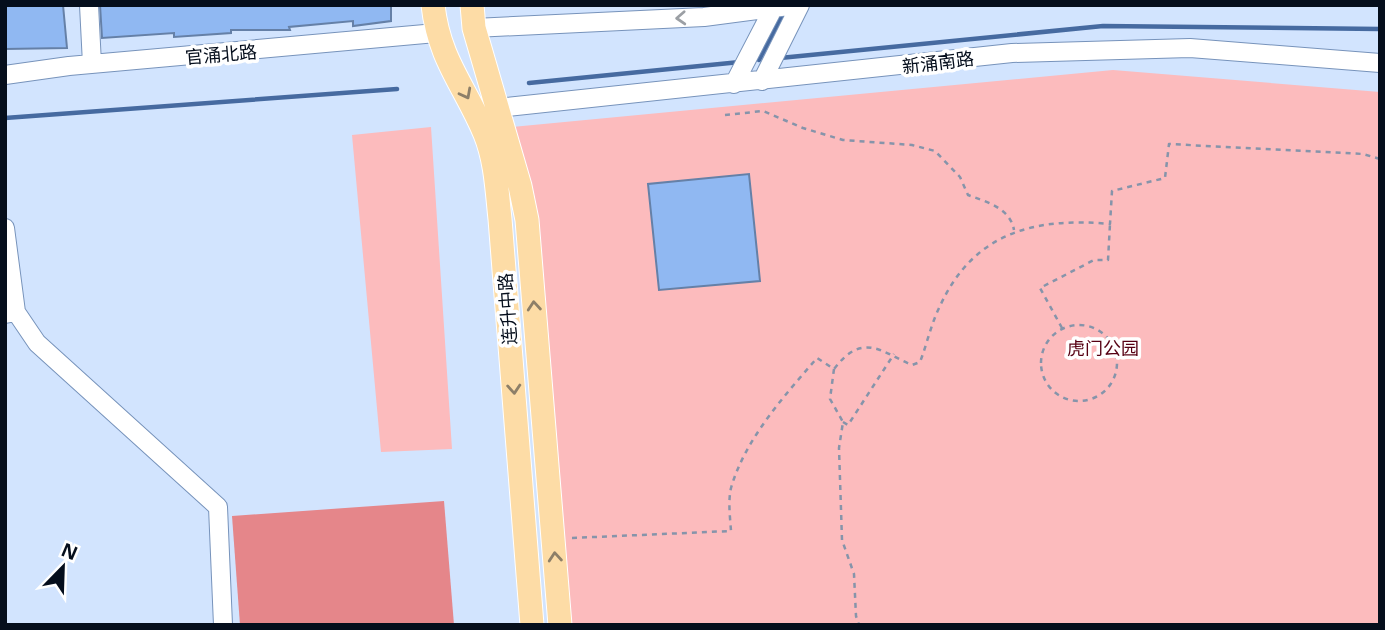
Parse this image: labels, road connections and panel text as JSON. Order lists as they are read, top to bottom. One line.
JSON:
{"streets":{"main road":["连升中路"],"street":["官涌北路","新涌南路"]},"crossings":[["官涌北路","连升中路"],["新涌南路","连升中路"]],"parks":["虎门公园"],"north":"top right"}
